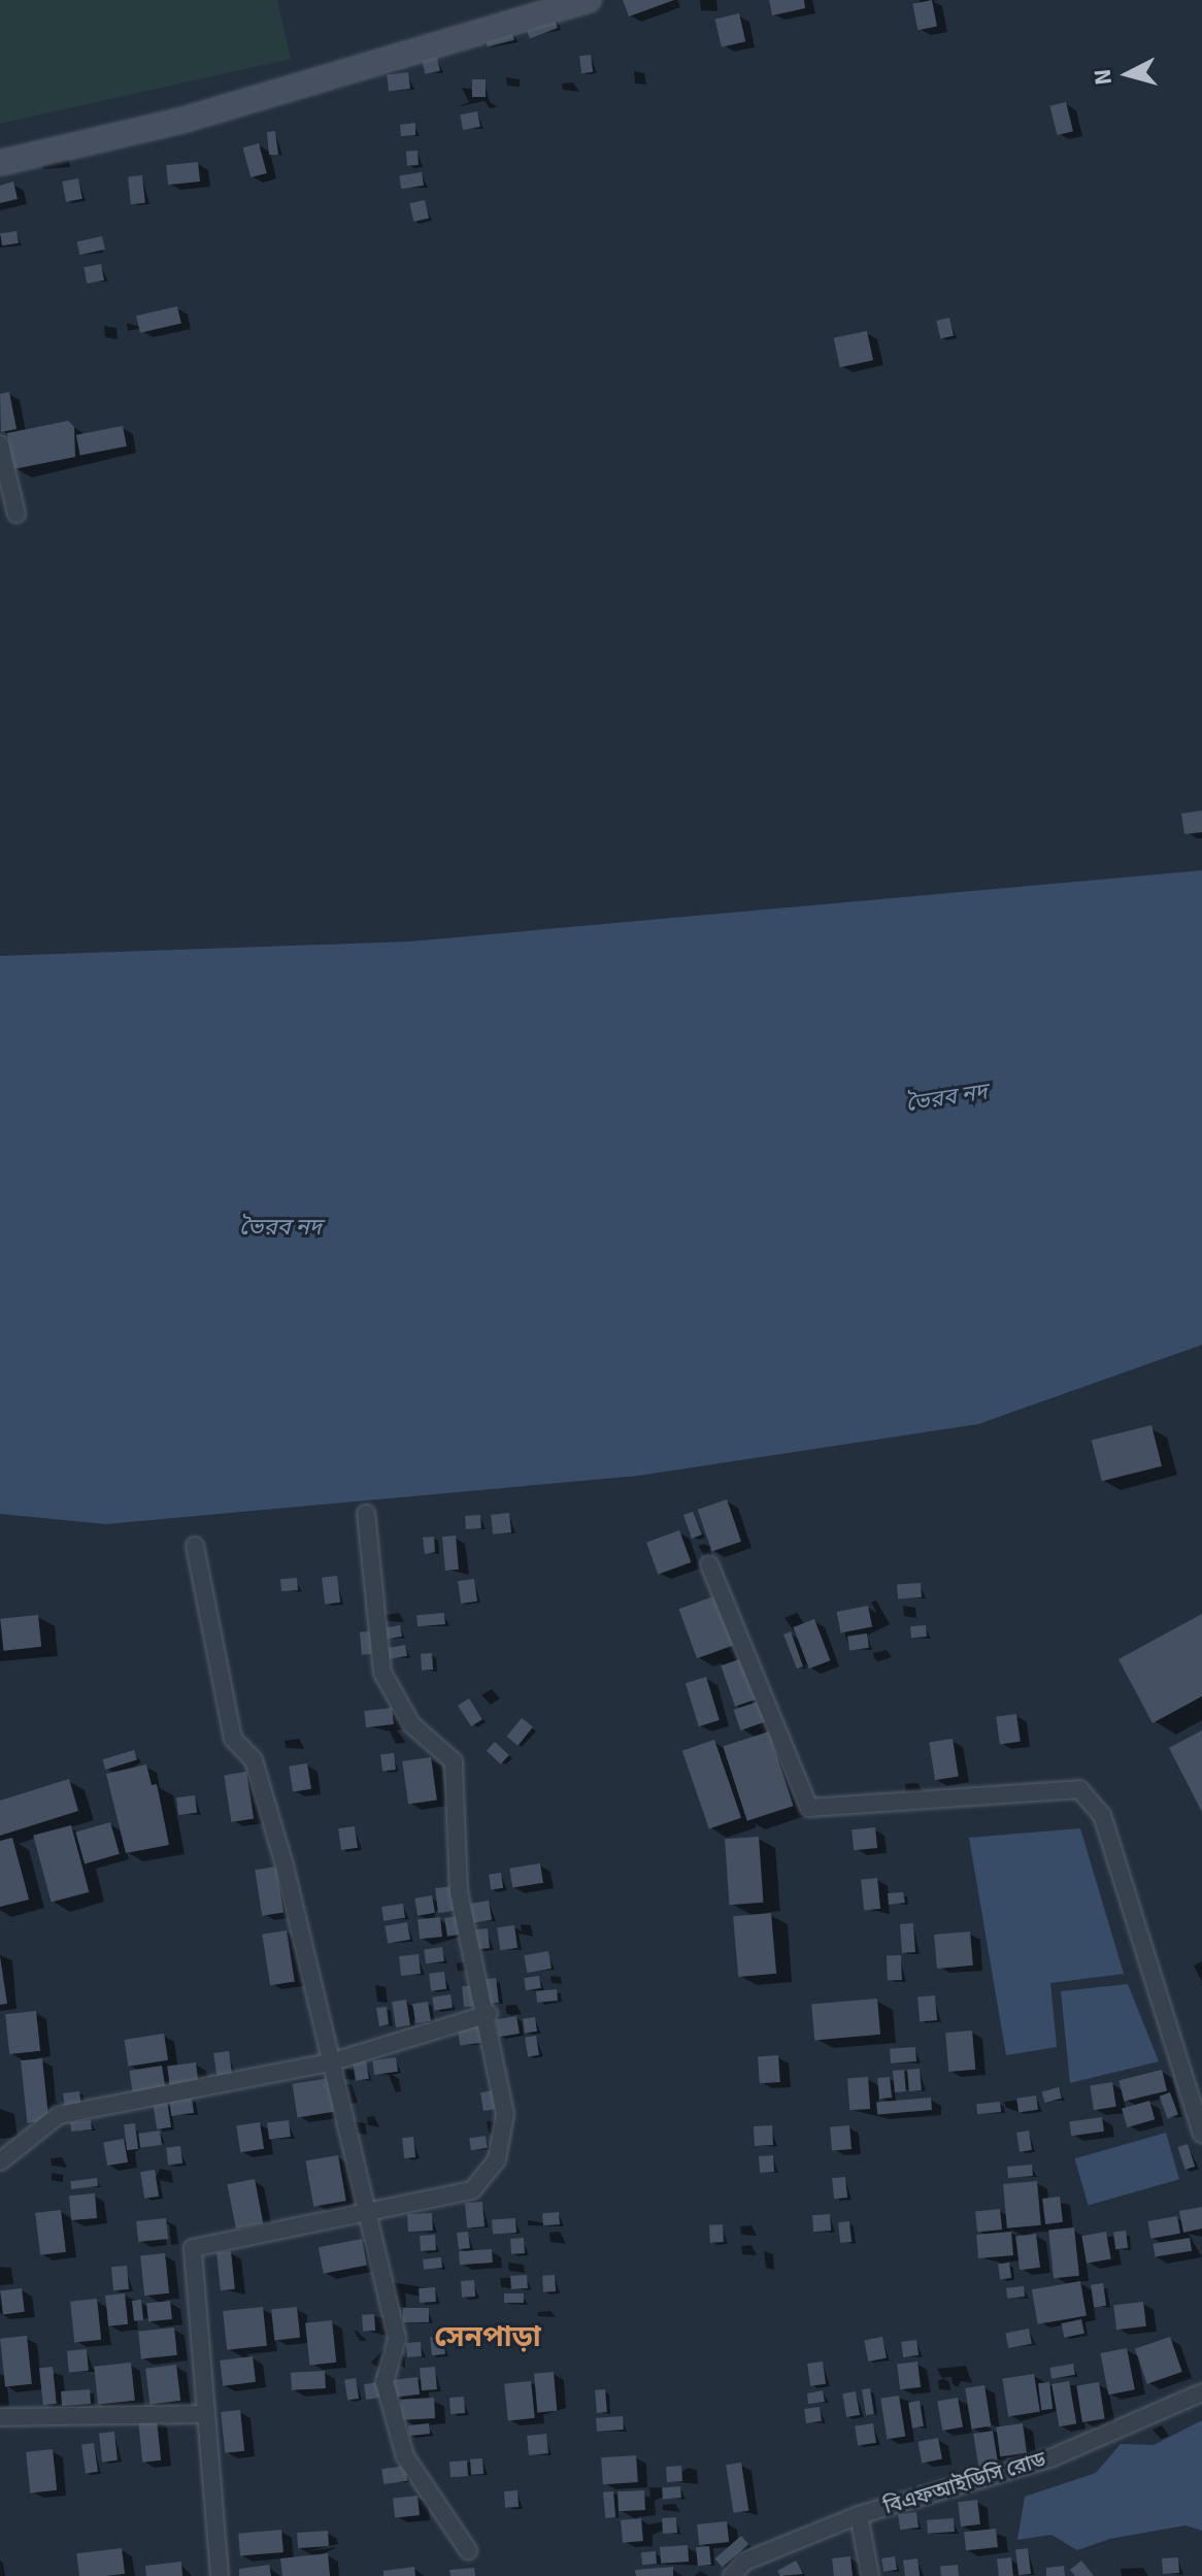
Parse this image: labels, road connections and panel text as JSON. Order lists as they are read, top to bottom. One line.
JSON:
{"streets":{"street":["বিএফআইডিসি রোড"]},"districts":["সেনপাড়া"],"water":["ভৈরব নদ"],"north":"left"}
